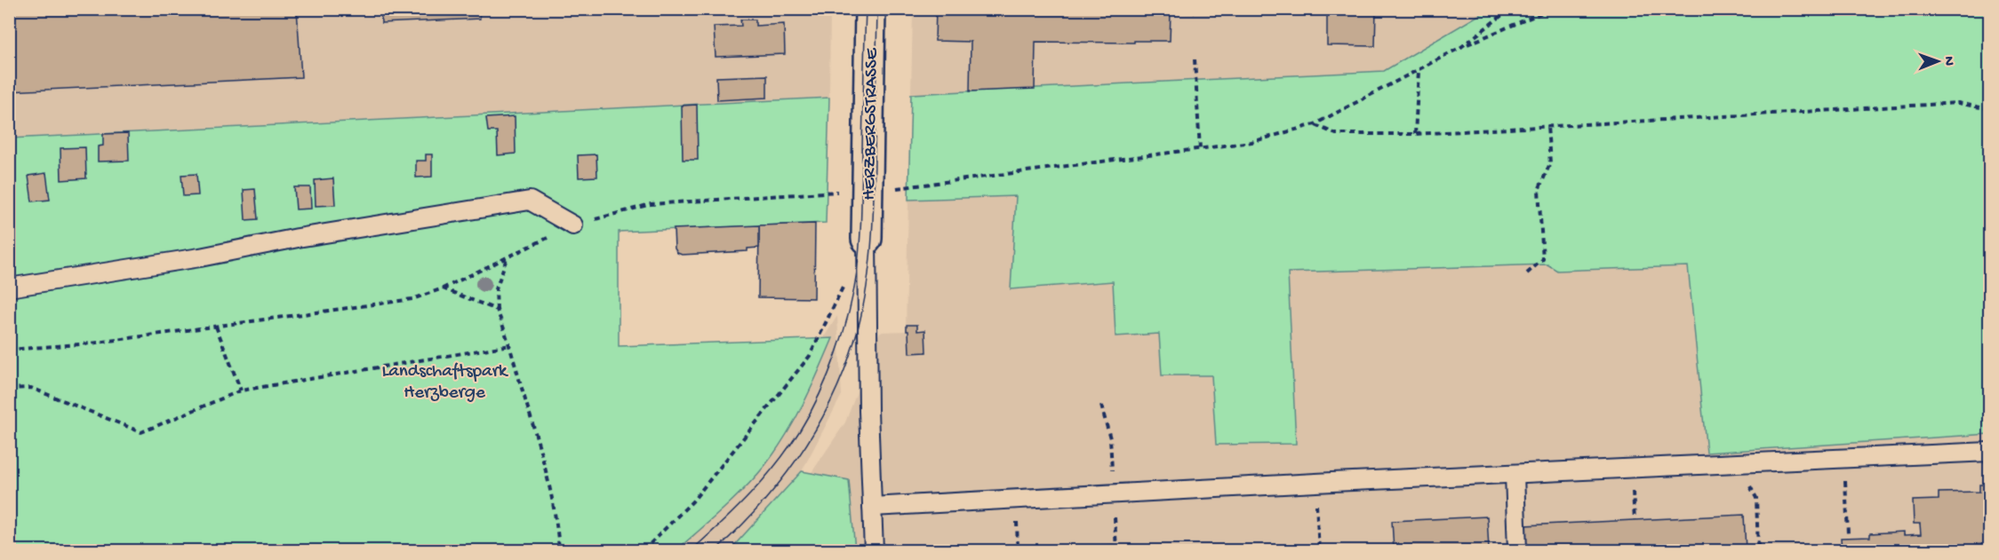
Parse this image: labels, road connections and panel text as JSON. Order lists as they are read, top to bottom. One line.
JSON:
{"streets":{"street":["HERZBERGSTRASSE"]},"parks":["Landschaftspark Herzberge"],"north":"right"}
